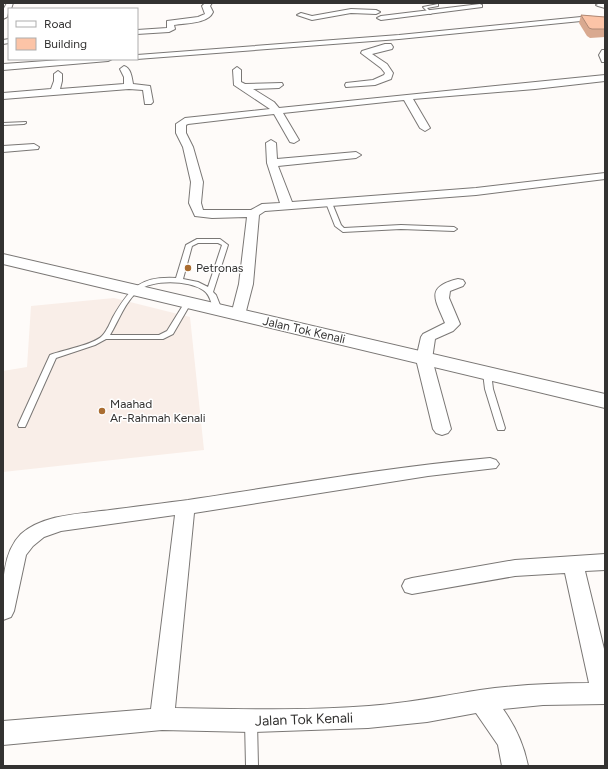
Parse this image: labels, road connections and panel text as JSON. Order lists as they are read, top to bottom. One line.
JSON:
{"streets":{"main road":["Jalan Tok Kenali"]},"places":["Petronas","Maahad Ar-Rahmah Kenali"],"legend":["Road","Building"]}
